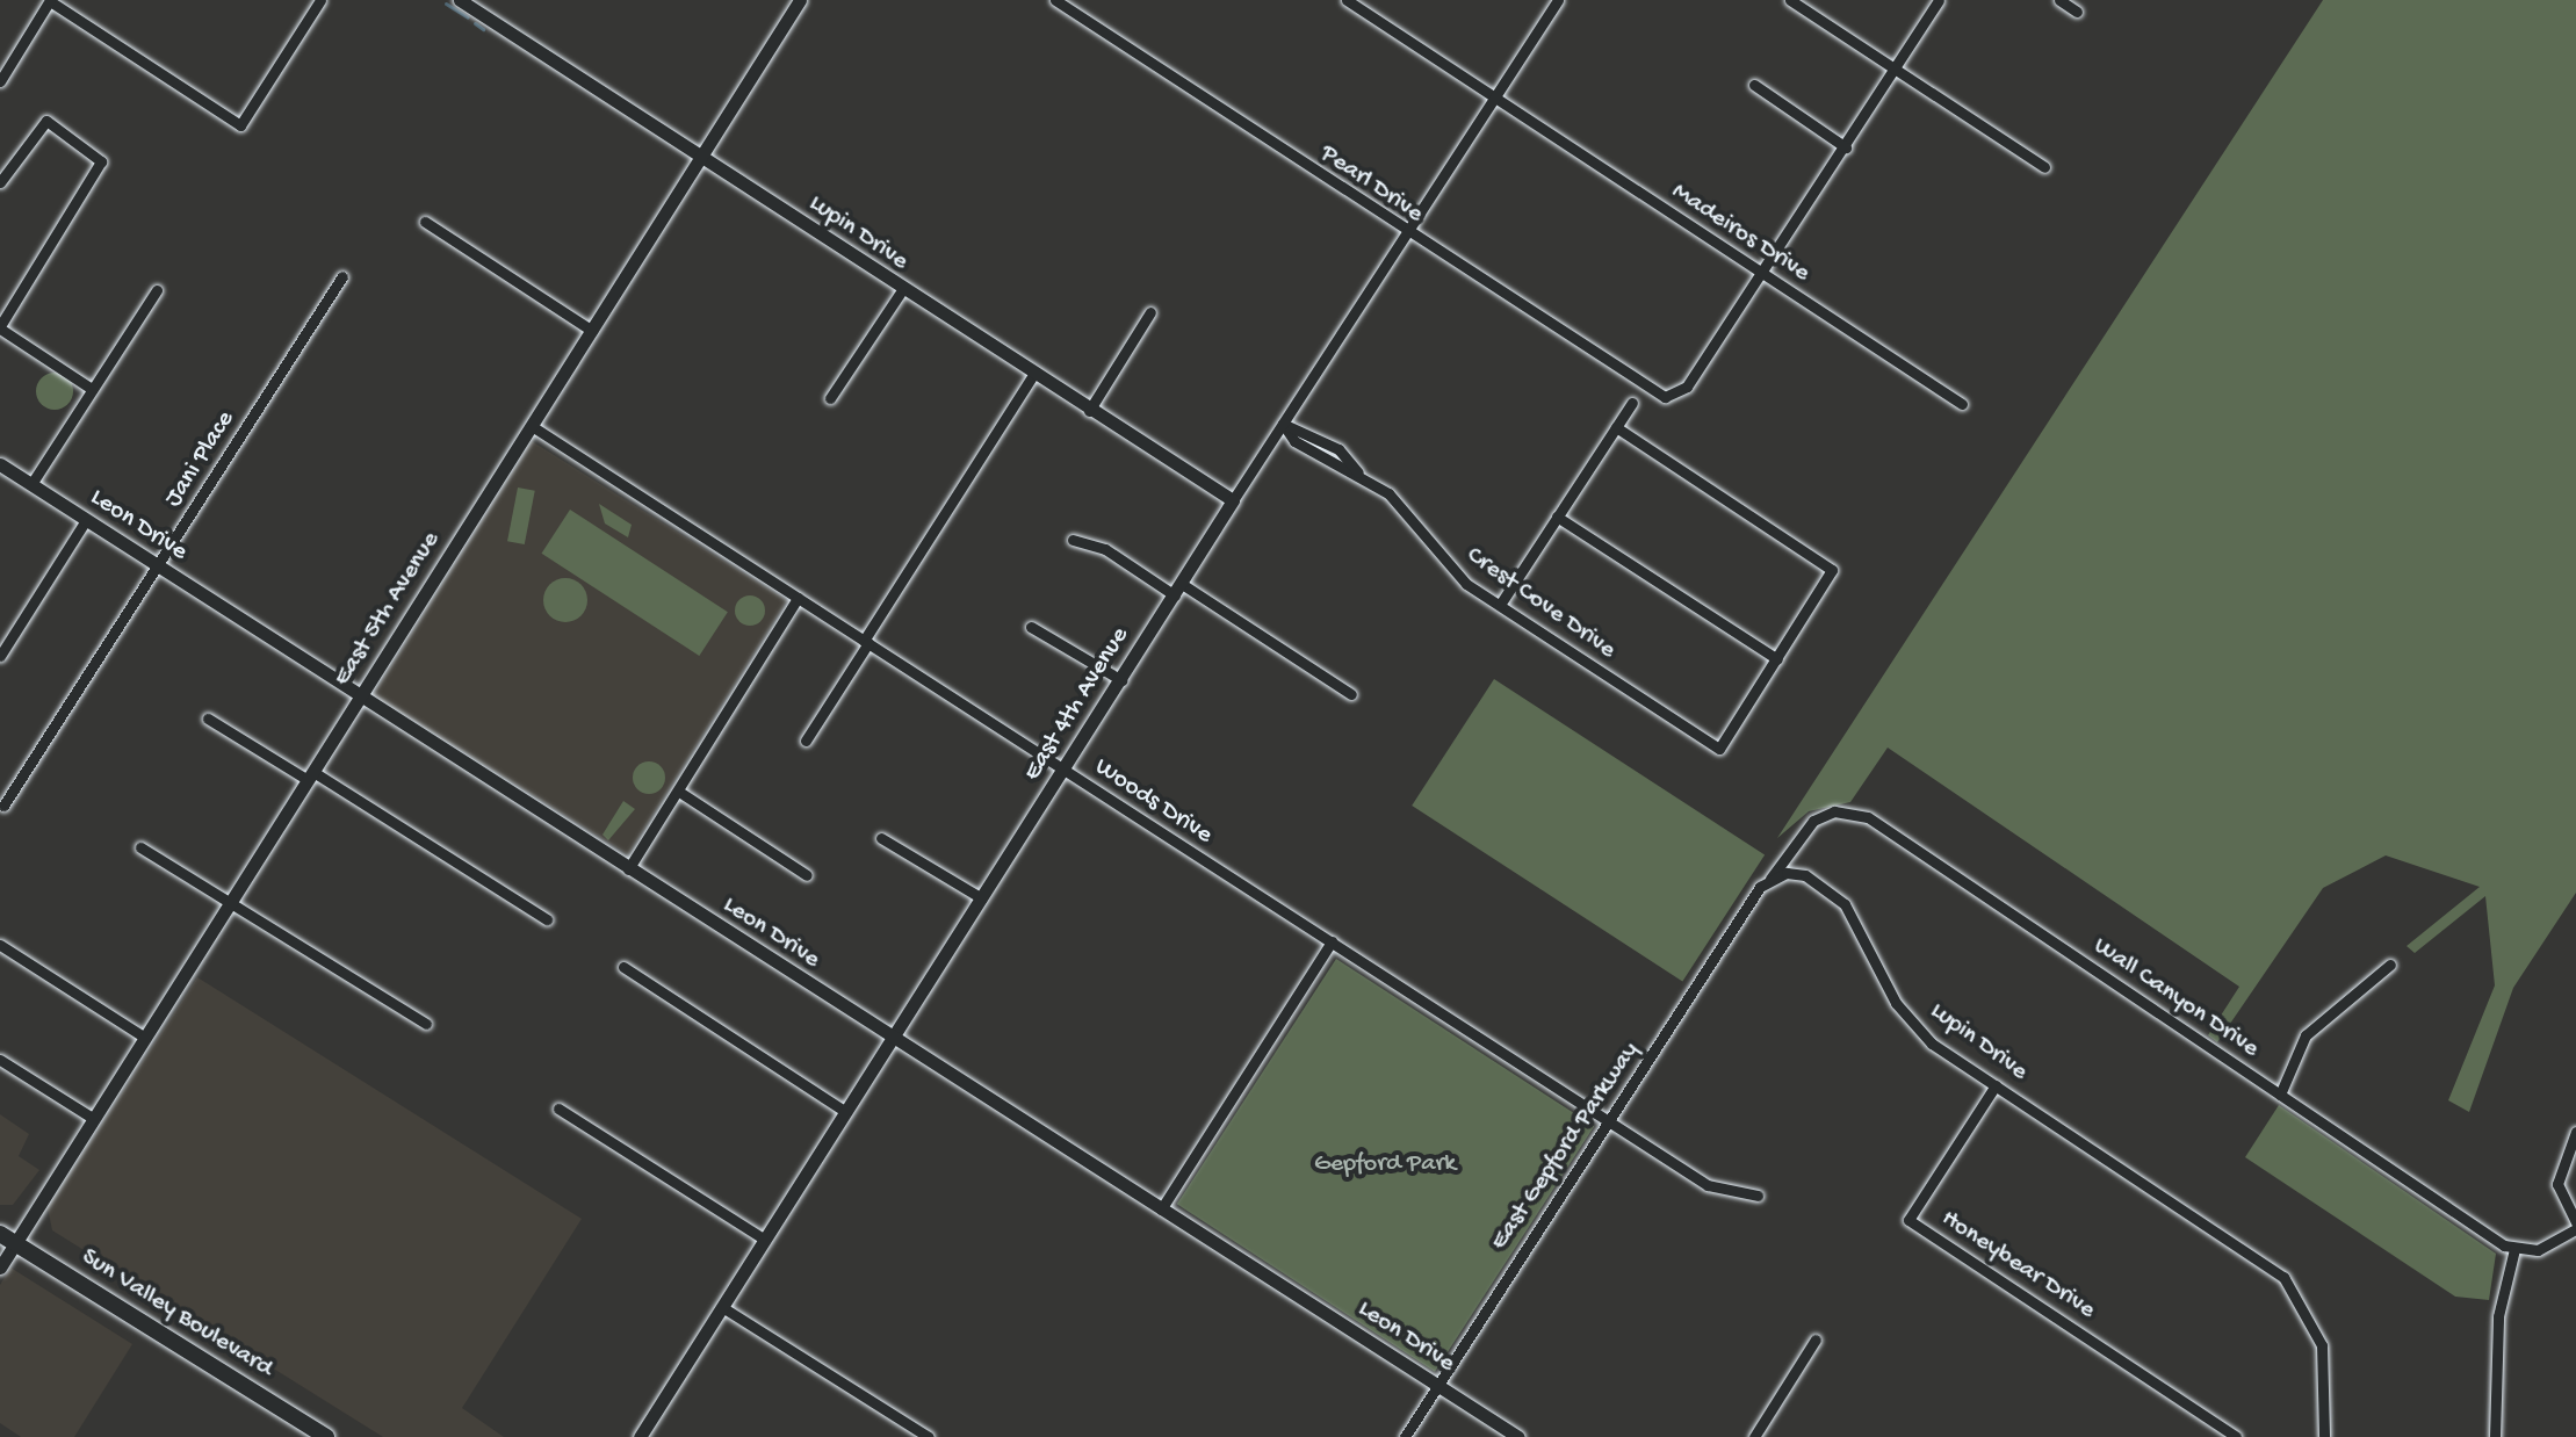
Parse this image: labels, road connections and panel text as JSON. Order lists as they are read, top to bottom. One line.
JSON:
{"streets":{"main road":["Sun Valley Boulevard"],"street":["Pearl Drive","Lupin Drive","Madeiros Drive","Jani Place","Leon Drive","Crest Cove Drive","East 5th Avenue","East 4th Avenue","Woods Drive","Wall Canyon Drive","East Gepford Parkway","Honeybear Drive"]},"crossings":[["Pearl Drive","Madeiros Drive"],["Pearl Drive","East 4th Avenue"],["Lupin Drive","East 5th Avenue"],["Lupin Drive","East 4th Avenue"],["Lupin Drive","Wall Canyon Drive"],["Lupin Drive","East Gepford Parkway"],["Lupin Drive","Honeybear Drive"],["Madeiros Drive","East 4th Avenue"],["Jani Place","Leon Drive"],["Leon Drive","East 5th Avenue"],["Leon Drive","East 4th Avenue"],["Leon Drive","East Gepford Parkway"],["Crest Cove Drive","East 4th Avenue"],["East 5th Avenue","Woods Drive"],["East 5th Avenue","Sun Valley Boulevard"],["East 4th Avenue","Woods Drive"],["Woods Drive","East Gepford Parkway"],["Wall Canyon Drive","East Gepford Parkway"]],"parks":["Gepford Park"]}
